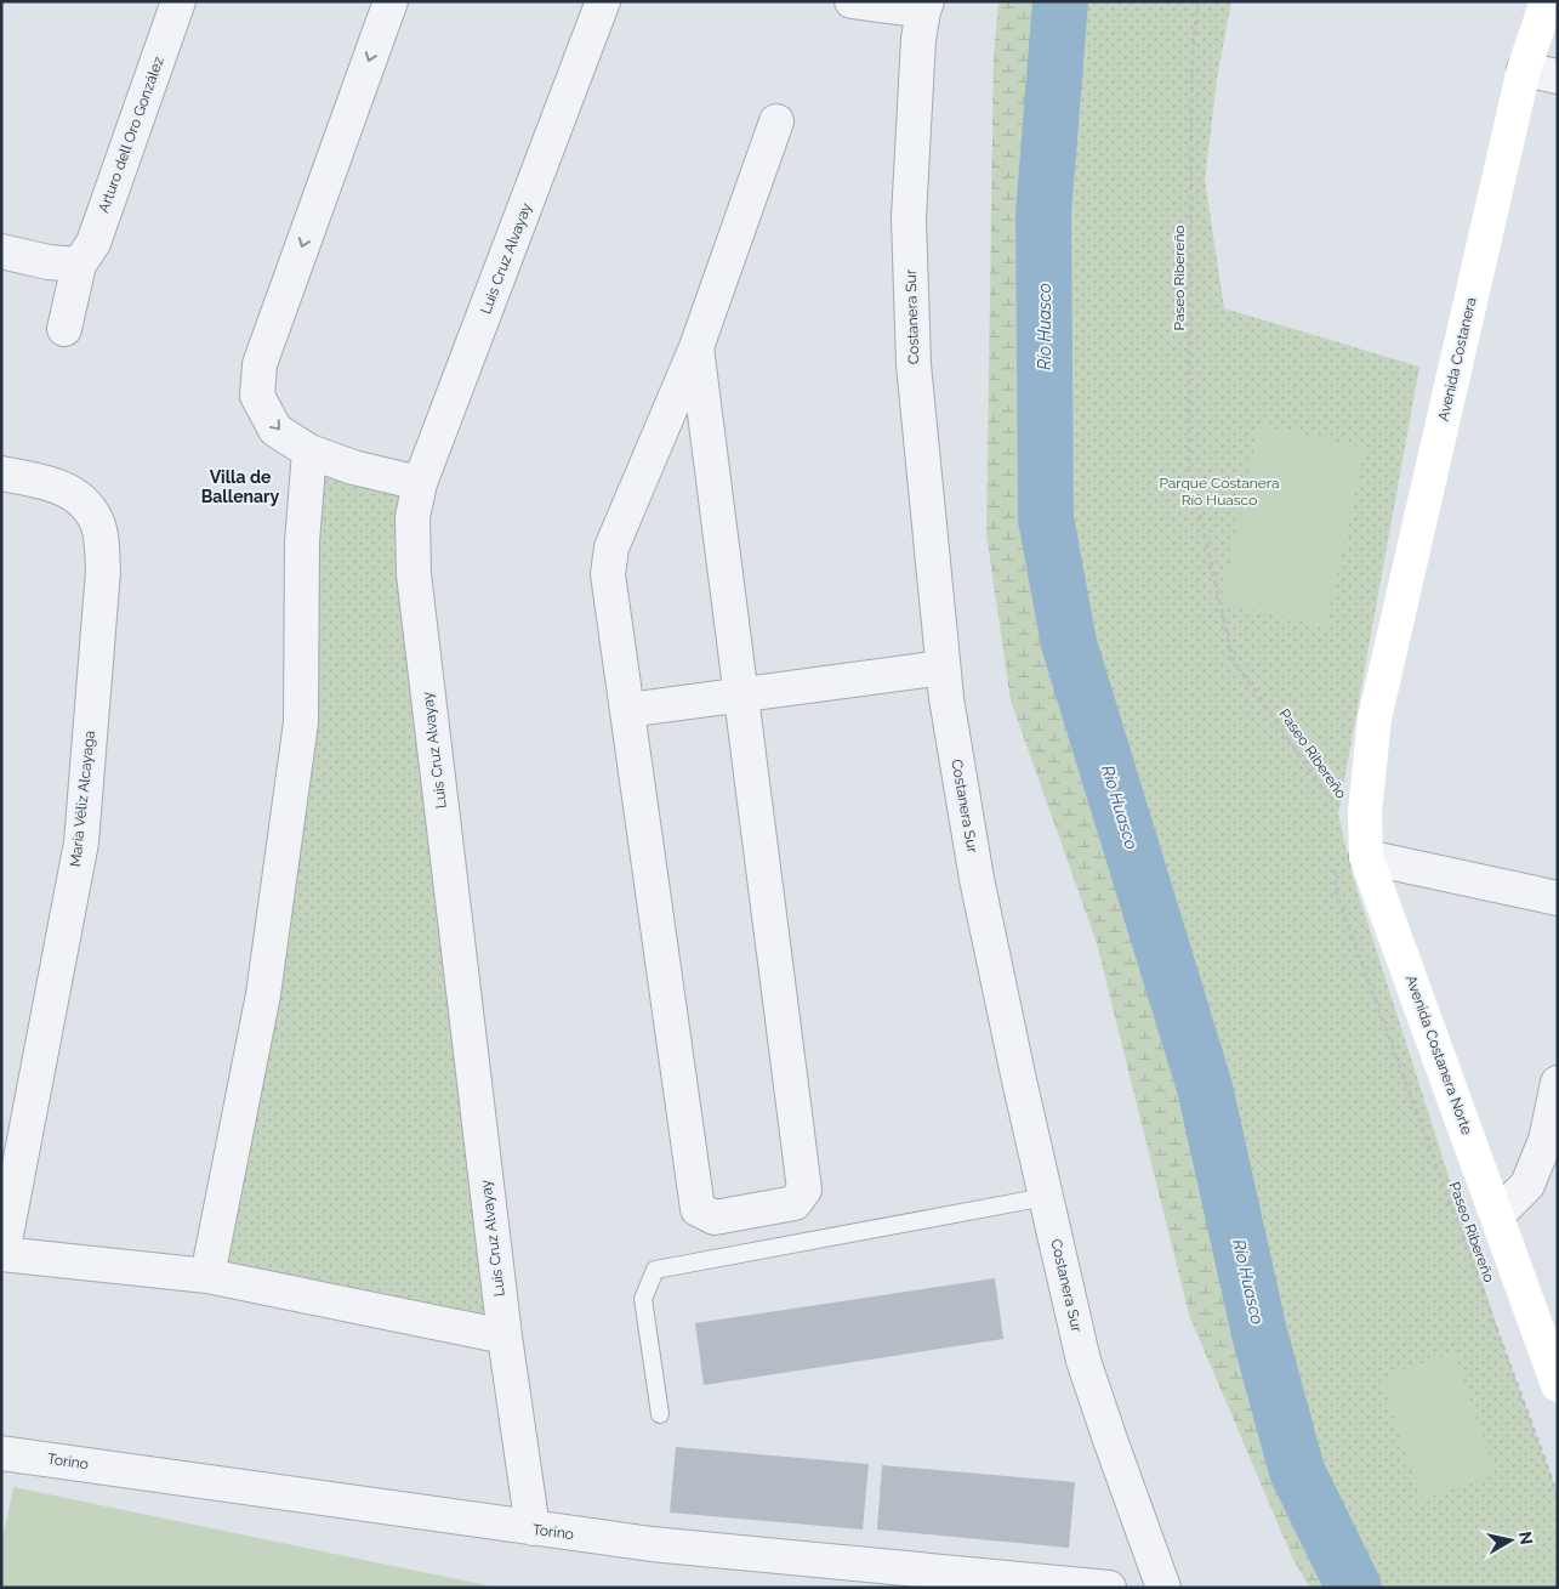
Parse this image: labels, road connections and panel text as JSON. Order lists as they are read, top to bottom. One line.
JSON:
{"streets":{"main road":["Avenida Costanera","Avenida Costanera Norte"],"street":["Arturo dell Oro González","Luis Cruz Alvayay","Costanera Sur","María Véliz Alcayaga","Torino"],"path":["Paseo Ribereño"]},"crossings":[["Luis Cruz Alvayay","Torino"],["Avenida Costanera","Avenida Costanera Norte"]],"districts":["Villa de Ballenary"],"water":["Río Huasco"],"parks":["Parque Costanera Río Huasco"],"north":"right"}
